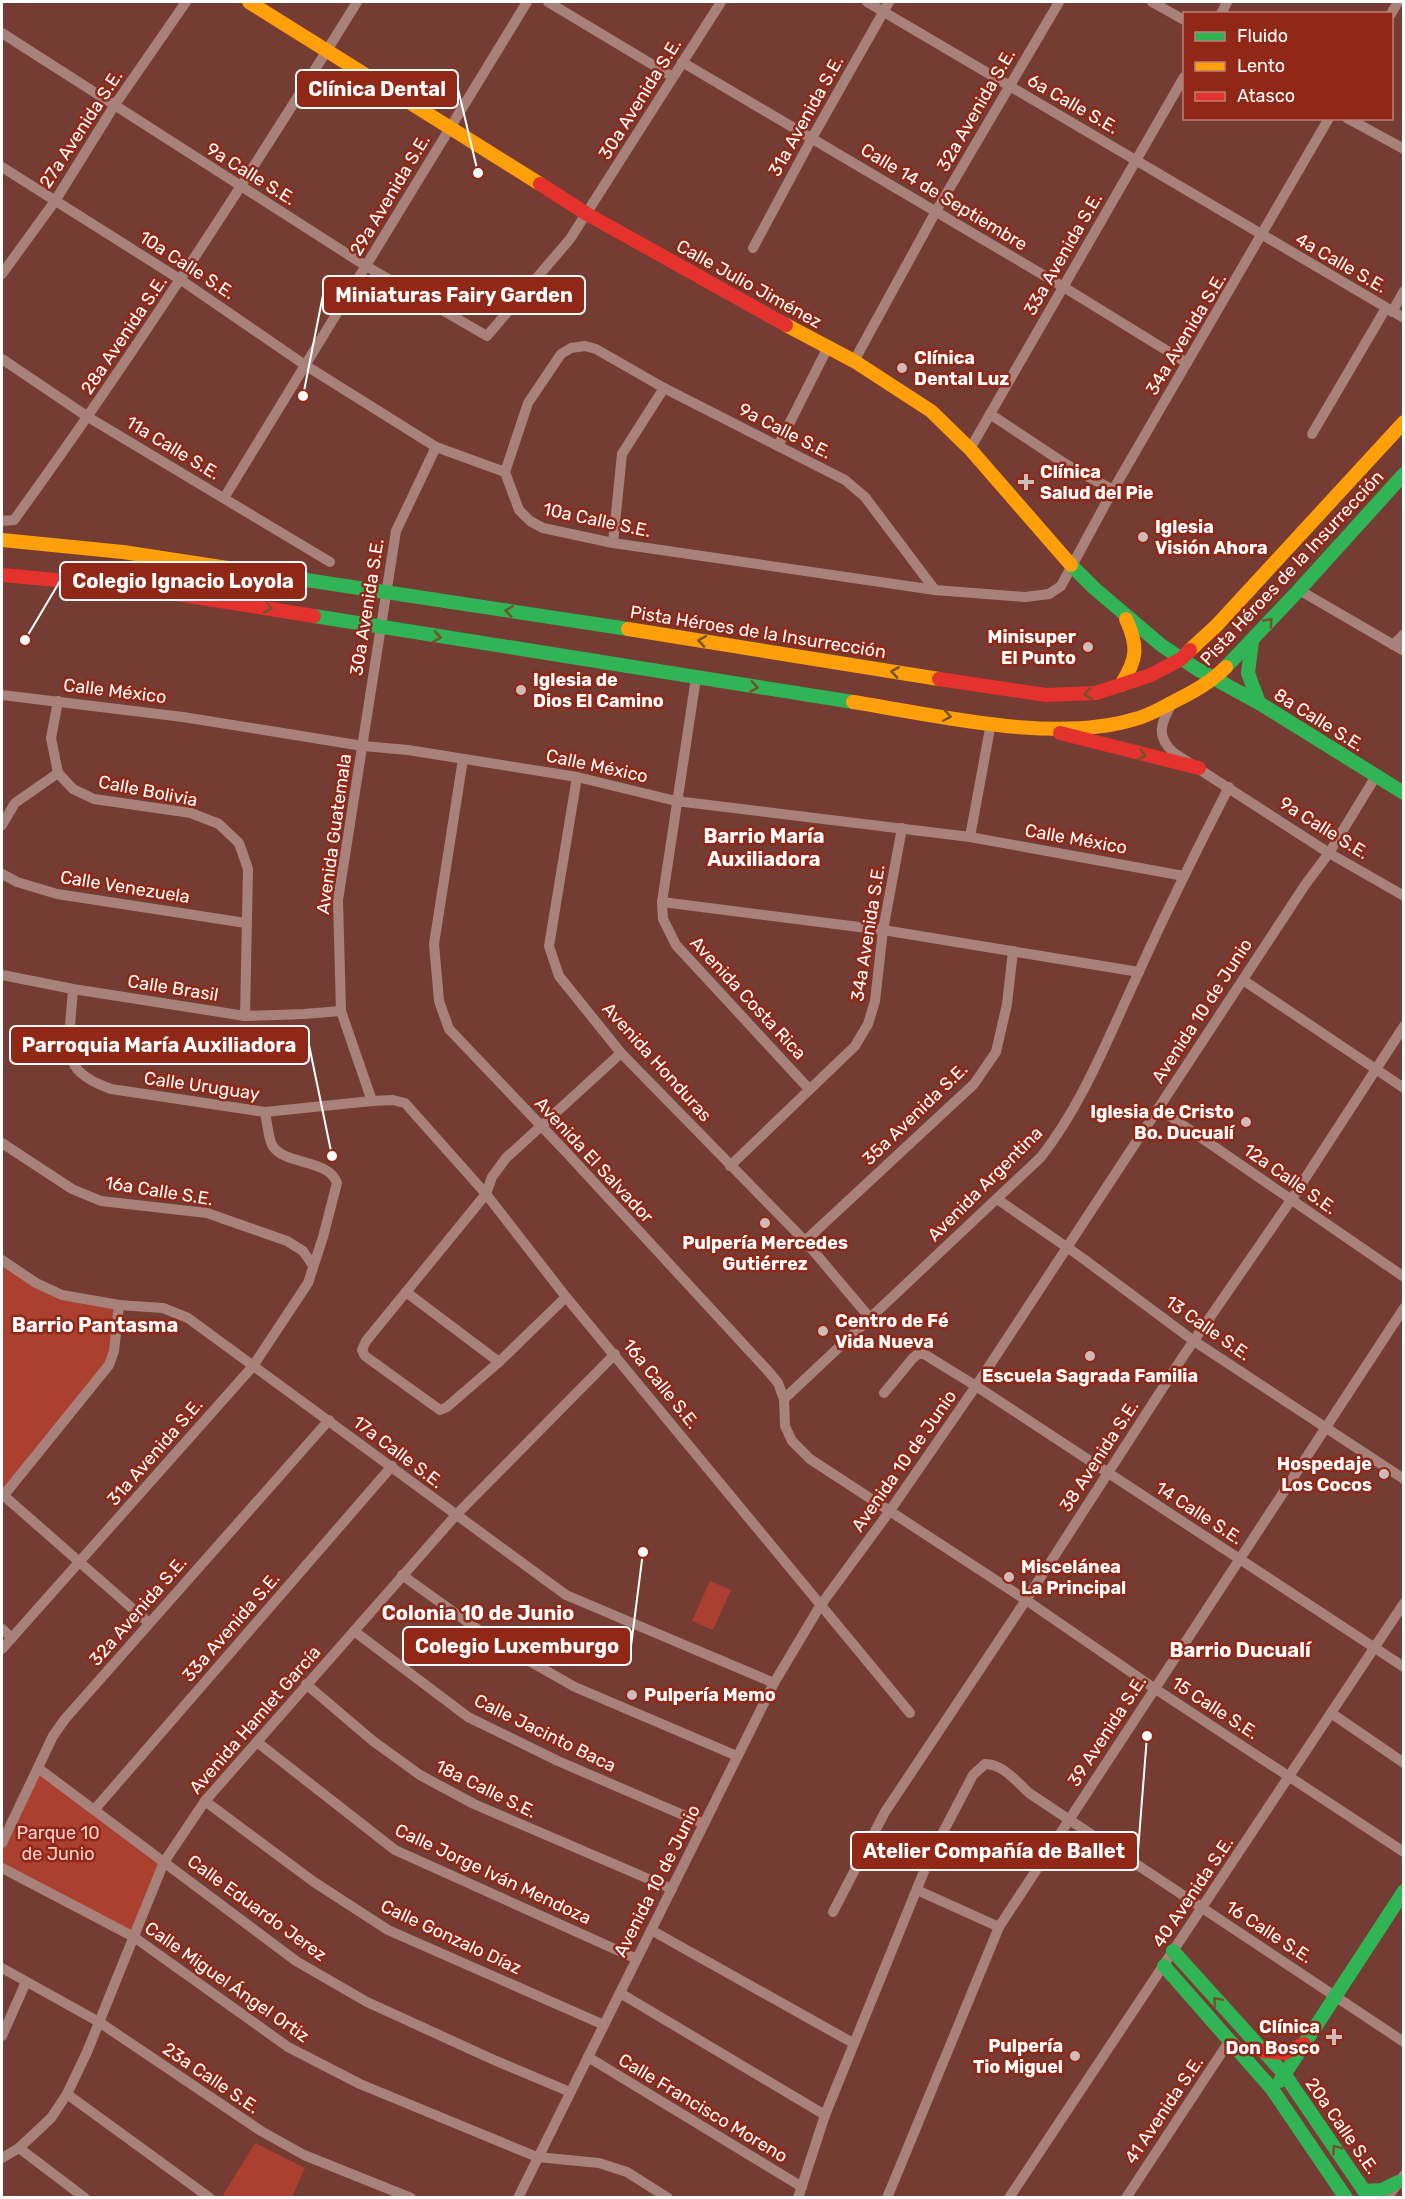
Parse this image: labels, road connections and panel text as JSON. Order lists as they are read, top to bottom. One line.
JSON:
{"streets":{"main road":["Calle Julio Jiménez","Pista Héroes de la Insurrección","8a Calle S.E.","20a Calle S.E."],"street":["30a Avenida S.E.","6a Calle S.E.","32a Avenida S.E.","31a Avenida S.E.","27a Avenida S.E.","9a Calle S.E.","29a Avenida S.E.","Calle 14 de Septiembre","33a Avenida S.E.","4a Calle S.E.","10a Calle S.E.","34a Avenida S.E.","28a Avenida S.E.","11a Calle S.E.","Calle México","Calle Bolivia","Avenida Guatemala","Calle Venezuela","Calle Brasil","Avenida Costa Rica","Avenida 10 de Junio","Avenida Honduras","Calle Uruguay","35a Avenida S.E.","Avenida El Salvador","12a Calle S.E.","Avenida Argentina","16a Calle S.E.","13 Calle S.E.","17a Calle S.E.","38 Avenida S.E.","14 Calle S.E.","15 Calle S.E.","Avenida Hamlet García","39 Avenida S.E.","Calle Jacinto Baca","18a Calle S.E.","Calle Jorge Iván Mendoza","40 Avenida S.E.","Calle Eduardo Jerez","16 Calle S.E.","Calle Gonzalo Díaz","Calle Miguel Ángel Ortiz","23a Calle S.E.","Calle Francisco Moreno","41 Avenida S.E."]},"crossings":[["30a Avenida S.E.","9a Calle S.E."],["30a Avenida S.E.","Calle 14 de Septiembre"],["30a Avenida S.E.","10a Calle S.E."],["30a Avenida S.E.","Calle Julio Jiménez"],["30a Avenida S.E.","Pista Héroes de la Insurrección"],["30a Avenida S.E.","Calle México"],["30a Avenida S.E.","Avenida Guatemala"],["6a Calle S.E.","32a Avenida S.E."],["6a Calle S.E.","31a Avenida S.E."],["6a Calle S.E.","33a Avenida S.E."],["6a Calle S.E.","4a Calle S.E."],["6a Calle S.E.","34a Avenida S.E."],["32a Avenida S.E.","Calle 14 de Septiembre"],["32a Avenida S.E.","Calle Julio Jiménez"],["32a Avenida S.E.","17a Calle S.E."],["32a Avenida S.E.","Calle Eduardo Jerez"],["31a Avenida S.E.","Calle 14 de Septiembre"],["31a Avenida S.E.","Calle Uruguay"],["31a Avenida S.E.","16a Calle S.E."],["31a Avenida S.E.","17a Calle S.E."],["27a Avenida S.E.","9a Calle S.E."],["27a Avenida S.E.","10a Calle S.E."],["9a Calle S.E.","29a Avenida S.E."],["9a Calle S.E.","10a Calle S.E."],["9a Calle S.E.","28a Avenida S.E."],["9a Calle S.E.","Pista Héroes de la Insurrección"],["9a Calle S.E.","Avenida 10 de Junio"],["9a Calle S.E.","Avenida Argentina"],["29a Avenida S.E.","10a Calle S.E."],["29a Avenida S.E.","Calle Julio Jiménez"],["29a Avenida S.E.","11a Calle S.E."],["Calle 14 de Septiembre","33a Avenida S.E."],["Calle 14 de Septiembre","34a Avenida S.E."],["33a Avenida S.E.","Calle Julio Jiménez"],["33a Avenida S.E.","17a Calle S.E."],["33a Avenida S.E.","Calle Eduardo Jerez"],["4a Calle S.E.","34a Avenida S.E."],["10a Calle S.E.","Calle Julio Jiménez"],["10a Calle S.E.","34a Avenida S.E."],["10a Calle S.E.","28a Avenida S.E."],["Calle Julio Jiménez","34a Avenida S.E."],["Calle Julio Jiménez","28a Avenida S.E."],["Calle Julio Jiménez","Pista Héroes de la Insurrección"],["Calle Julio Jiménez","8a Calle S.E."],["34a Avenida S.E.","Calle México"],["34a Avenida S.E.","Avenida Costa Rica"],["34a Avenida S.E.","Avenida Honduras"],["28a Avenida S.E.","11a Calle S.E."],["Pista Héroes de la Insurrección","8a Calle S.E."],["Pista Héroes de la Insurrección","Avenida Costa Rica"],["Calle México","Avenida Guatemala"],["Calle México","Avenida Costa Rica"],["Calle México","Avenida Honduras"],["Calle México","Avenida El Salvador"],["Calle México","Avenida Argentina"],["8a Calle S.E.","Avenida 10 de Junio"],["Calle Bolivia","Calle Venezuela"],["Calle Bolivia","Calle Brasil"],["Avenida Guatemala","Calle Brasil"],["Avenida Guatemala","Calle Uruguay"],["Avenida Guatemala","16a Calle S.E."],["Calle Brasil","Calle Uruguay"],["Avenida 10 de Junio","Avenida El Salvador"],["Avenida 10 de Junio","12a Calle S.E."],["Avenida 10 de Junio","16a Calle S.E."],["Avenida 10 de Junio","13 Calle S.E."],["Avenida 10 de Junio","17a Calle S.E."],["Avenida 10 de Junio","14 Calle S.E."],["Avenida 10 de Junio","15 Calle S.E."],["Avenida 10 de Junio","Calle Jacinto Baca"],["Avenida 10 de Junio","18a Calle S.E."],["Avenida 10 de Junio","Calle Jorge Iván Mendoza"],["Avenida 10 de Junio","Calle Eduardo Jerez"],["Avenida 10 de Junio","Calle Gonzalo Díaz"],["Avenida 10 de Junio","Calle Miguel Ángel Ortiz"],["Avenida 10 de Junio","Calle Francisco Moreno"],["Avenida Honduras","35a Avenida S.E."],["Avenida Honduras","Avenida Argentina"],["Calle Uruguay","16a Calle S.E."],["Avenida El Salvador","Avenida Argentina"],["Avenida El Salvador","15 Calle S.E."],["12a Calle S.E.","38 Avenida S.E."],["Avenida Argentina","13 Calle S.E."],["16a Calle S.E.","Avenida Hamlet García"],["13 Calle S.E.","38 Avenida S.E."],["13 Calle S.E.","39 Avenida S.E."],["17a Calle S.E.","Avenida Hamlet García"],["38 Avenida S.E.","14 Calle S.E."],["38 Avenida S.E.","15 Calle S.E."],["14 Calle S.E.","39 Avenida S.E."],["14 Calle S.E.","40 Avenida S.E."],["15 Calle S.E.","39 Avenida S.E."],["15 Calle S.E.","40 Avenida S.E."],["Avenida Hamlet García","Calle Jacinto Baca"],["Avenida Hamlet García","18a Calle S.E."],["Avenida Hamlet García","Calle Jorge Iván Mendoza"],["Avenida Hamlet García","Calle Eduardo Jerez"],["Avenida Hamlet García","Calle Gonzalo Díaz"],["Avenida Hamlet García","Calle Miguel Ángel Ortiz"],["Avenida Hamlet García","23a Calle S.E."],["39 Avenida S.E.","16 Calle S.E."],["40 Avenida S.E.","16 Calle S.E."],["40 Avenida S.E.","20a Calle S.E."],["41 Avenida S.E.","20a Calle S.E."]],"districts":["Barrio María Auxiliadora","Barrio Pantasma","Colonia 10 de Junio","Barrio Ducualí"],"parks":["Parque 10 de Junio"],"places":{"other":["Clínica Dental","Clínica Dental Luz","Miniaturas Fairy Garden","Iglesia Visión Ahora","Colegio Ignacio Loyola","Minisuper El Punto","Iglesia de Dios El Camino","Iglesia de Cristo Bo. Ducualí","Parroquia María Auxiliadora","Pulpería Mercedes Gutiérrez","Centro de Fé Vida Nueva","Escuela Sagrada Familia","Hospedaje Los Cocos","Colegio Luxemburgo","Miscelánea La Principal","Pulpería Memo","Atelier Compañía de Ballet","Pulpería Tio Miguel"],"health":["Clínica Salud del Pie","Clínica Don Bosco"]},"legend":["Fluido","Lento","Atasco"]}
